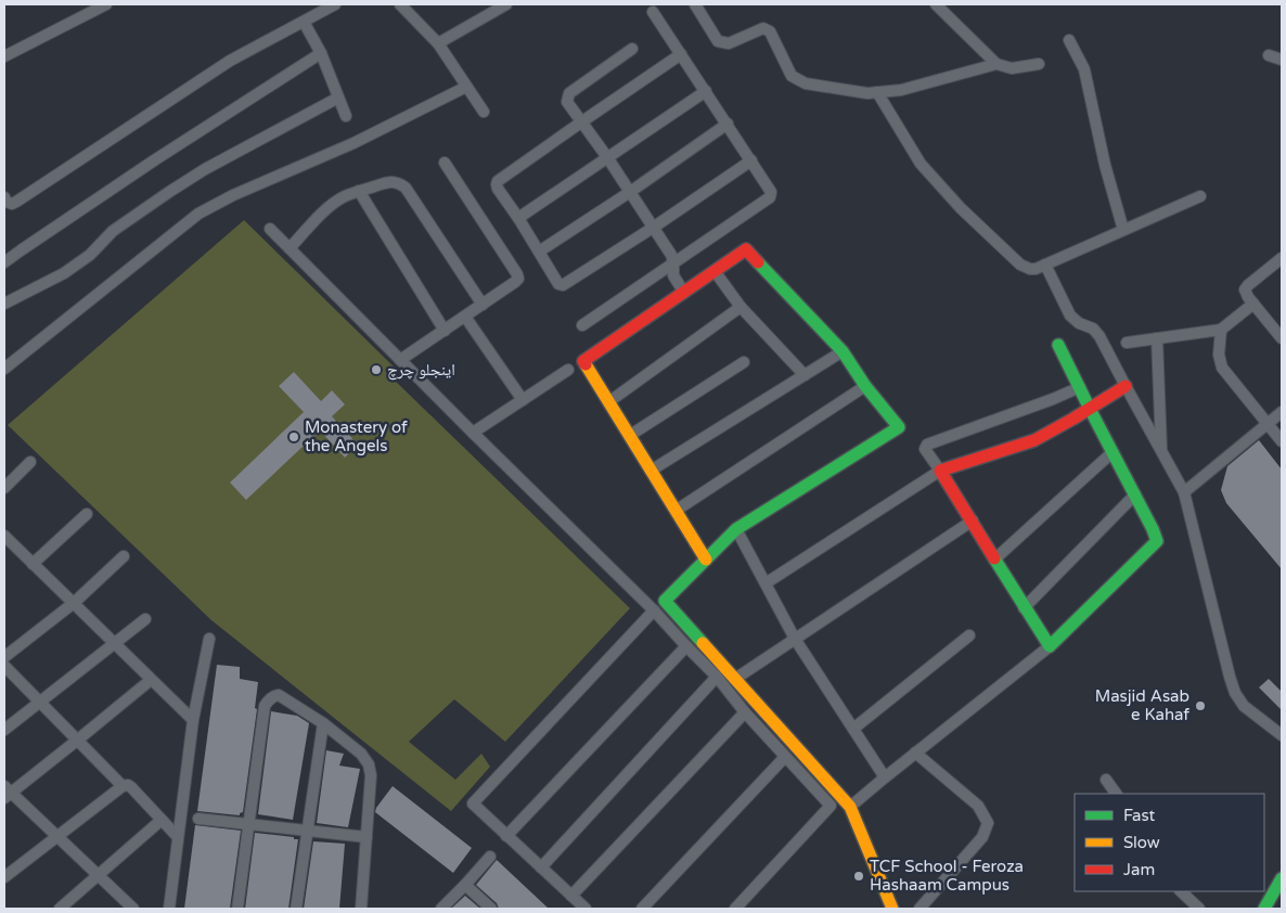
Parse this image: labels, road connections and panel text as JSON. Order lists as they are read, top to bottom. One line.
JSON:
{"places":["اینجلو چرچ","Monastery of the Angels","Masjid Asab e Kahaf","TCF School - Feroza Hashaam Campus"],"legend":["Fast","Slow","Jam"]}
